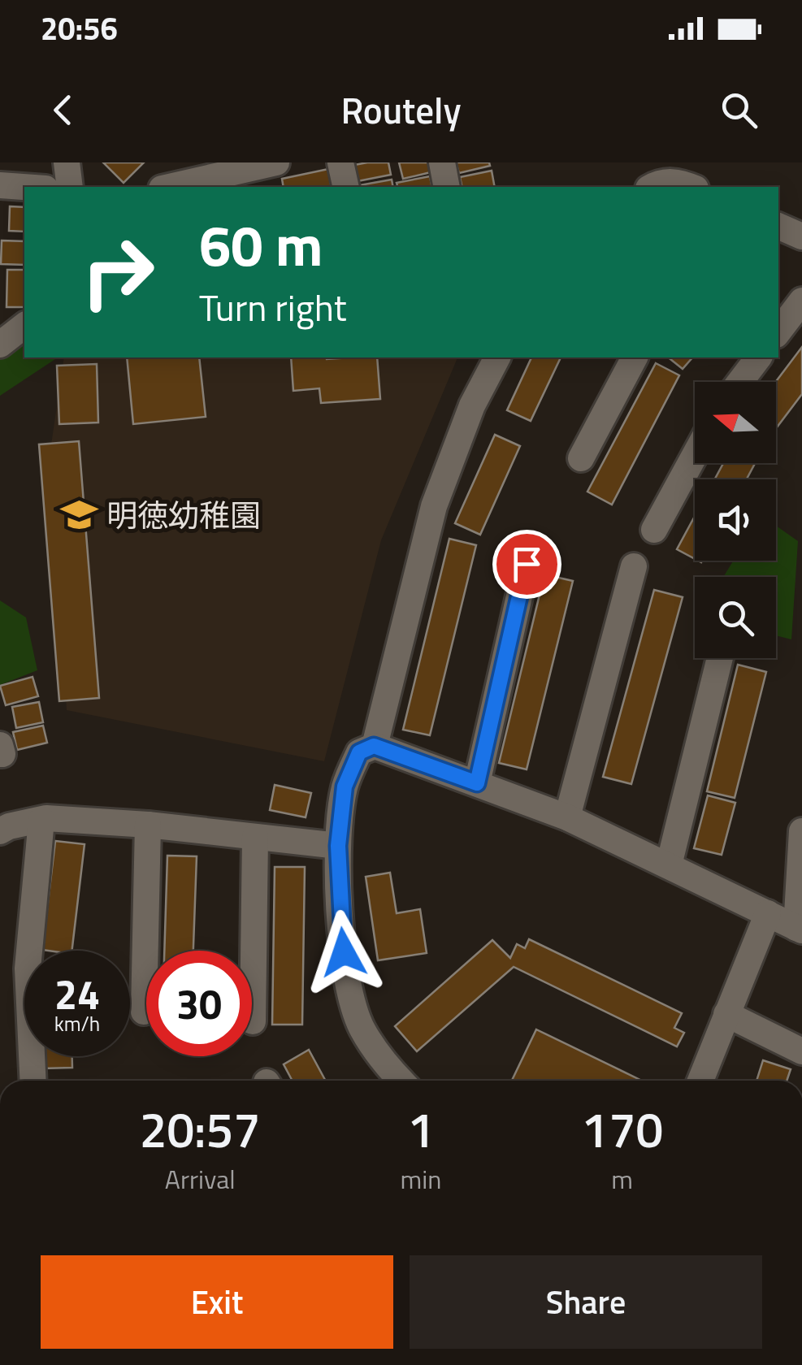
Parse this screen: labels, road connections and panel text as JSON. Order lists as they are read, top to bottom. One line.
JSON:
{"places":{"school or university":["明徳幼稚園"]},"north":"left","page":{"status":"20:56","header":"Routely","turn":["60 m","Turn right"],"speed":"24 km/h","limit":"30","eta":["20:57","Arrival","1","min","170","m"],"buttons":["Exit","Share"]}}
